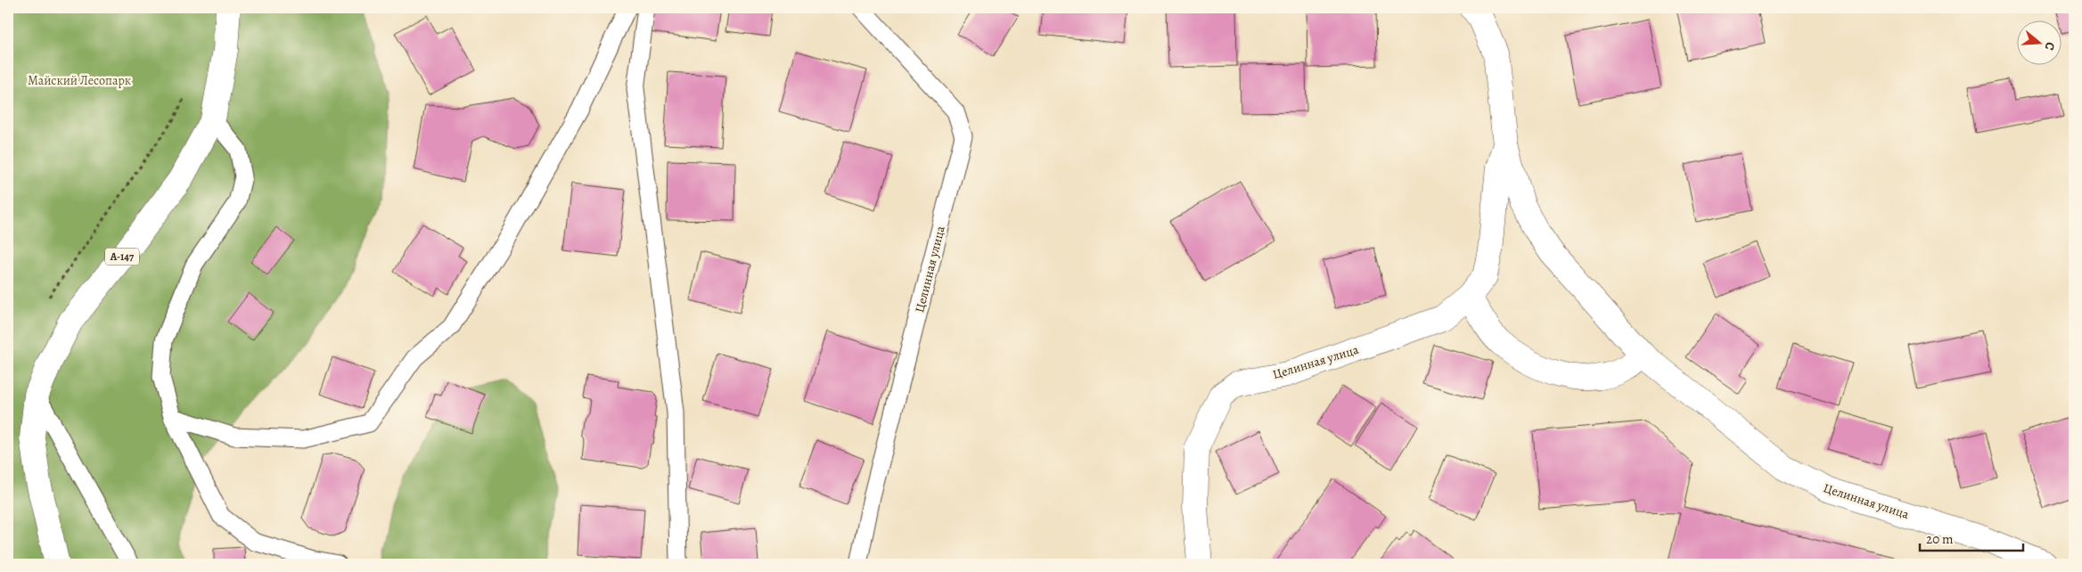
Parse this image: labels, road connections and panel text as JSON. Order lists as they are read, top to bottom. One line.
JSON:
{"streets":{"street":["А-147","Целинная улица"]},"parks":["Майский Лесопарк"],"scale_bar":"20 m","north":"right"}
